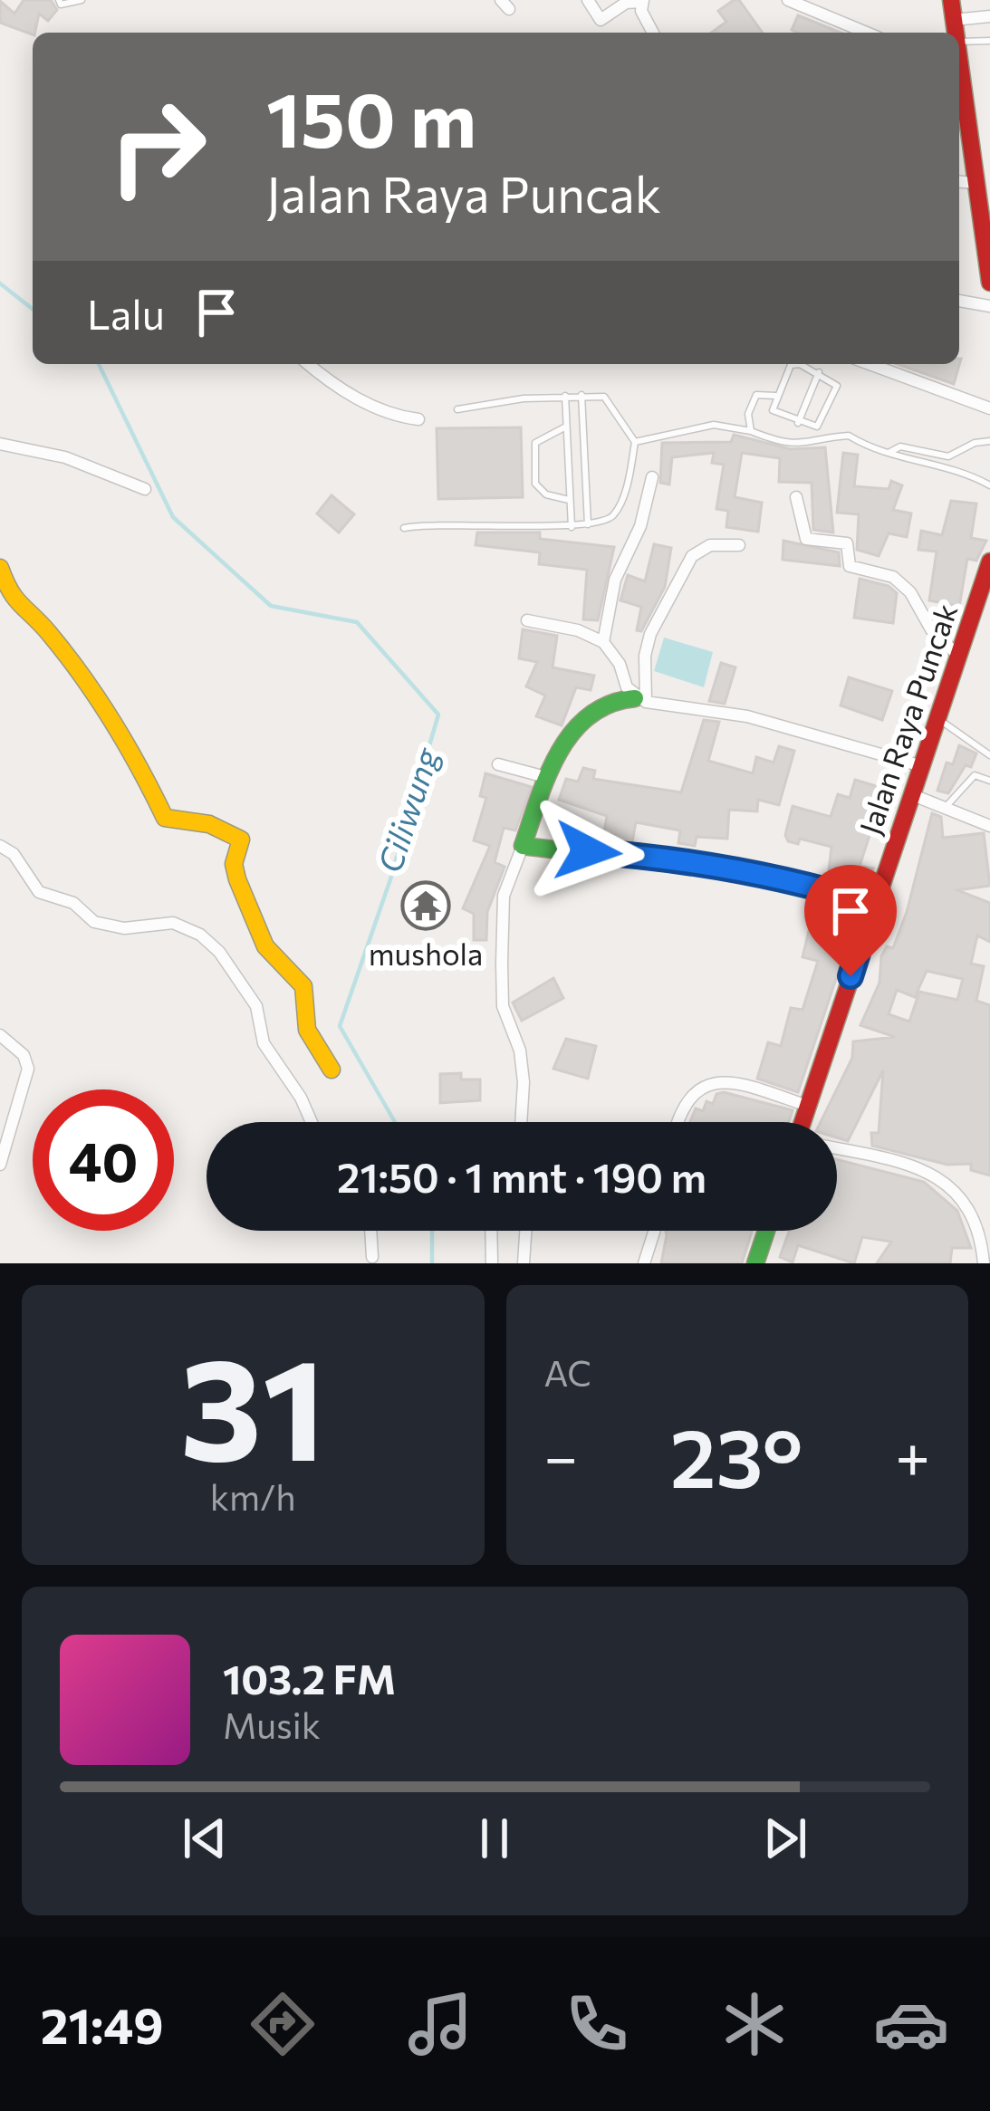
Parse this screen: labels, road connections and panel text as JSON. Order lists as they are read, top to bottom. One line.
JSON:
{"streets":{"main road":["Jalan Raya Puncak"]},"water":["Ciliwung"],"places":{"temple":["mushola"]},"page":{"turn":["150 m","Jalan Raya Puncak"],"then":"Lalu","limit":"40","trip":"21:50 · 1 mnt · 190 m","tile":[["31","km/h"],"AC"],"heat":["−","23°","+"],"song":["103.2 FM","Musik"],"tabs":"21:49"}}
